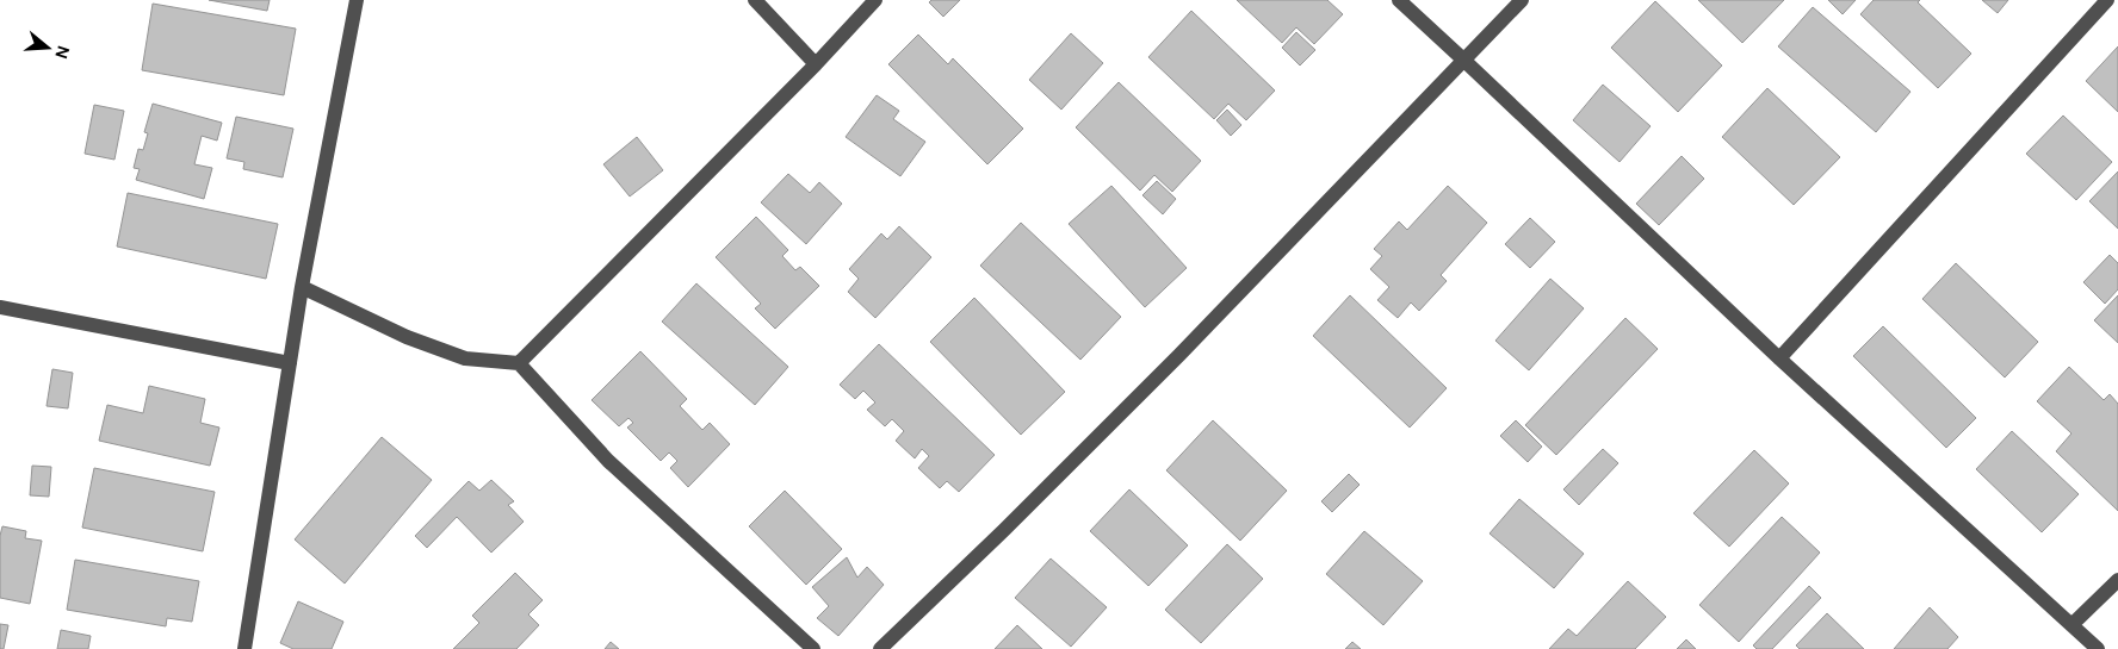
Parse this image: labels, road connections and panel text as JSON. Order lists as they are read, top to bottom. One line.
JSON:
{"north":"right"}
